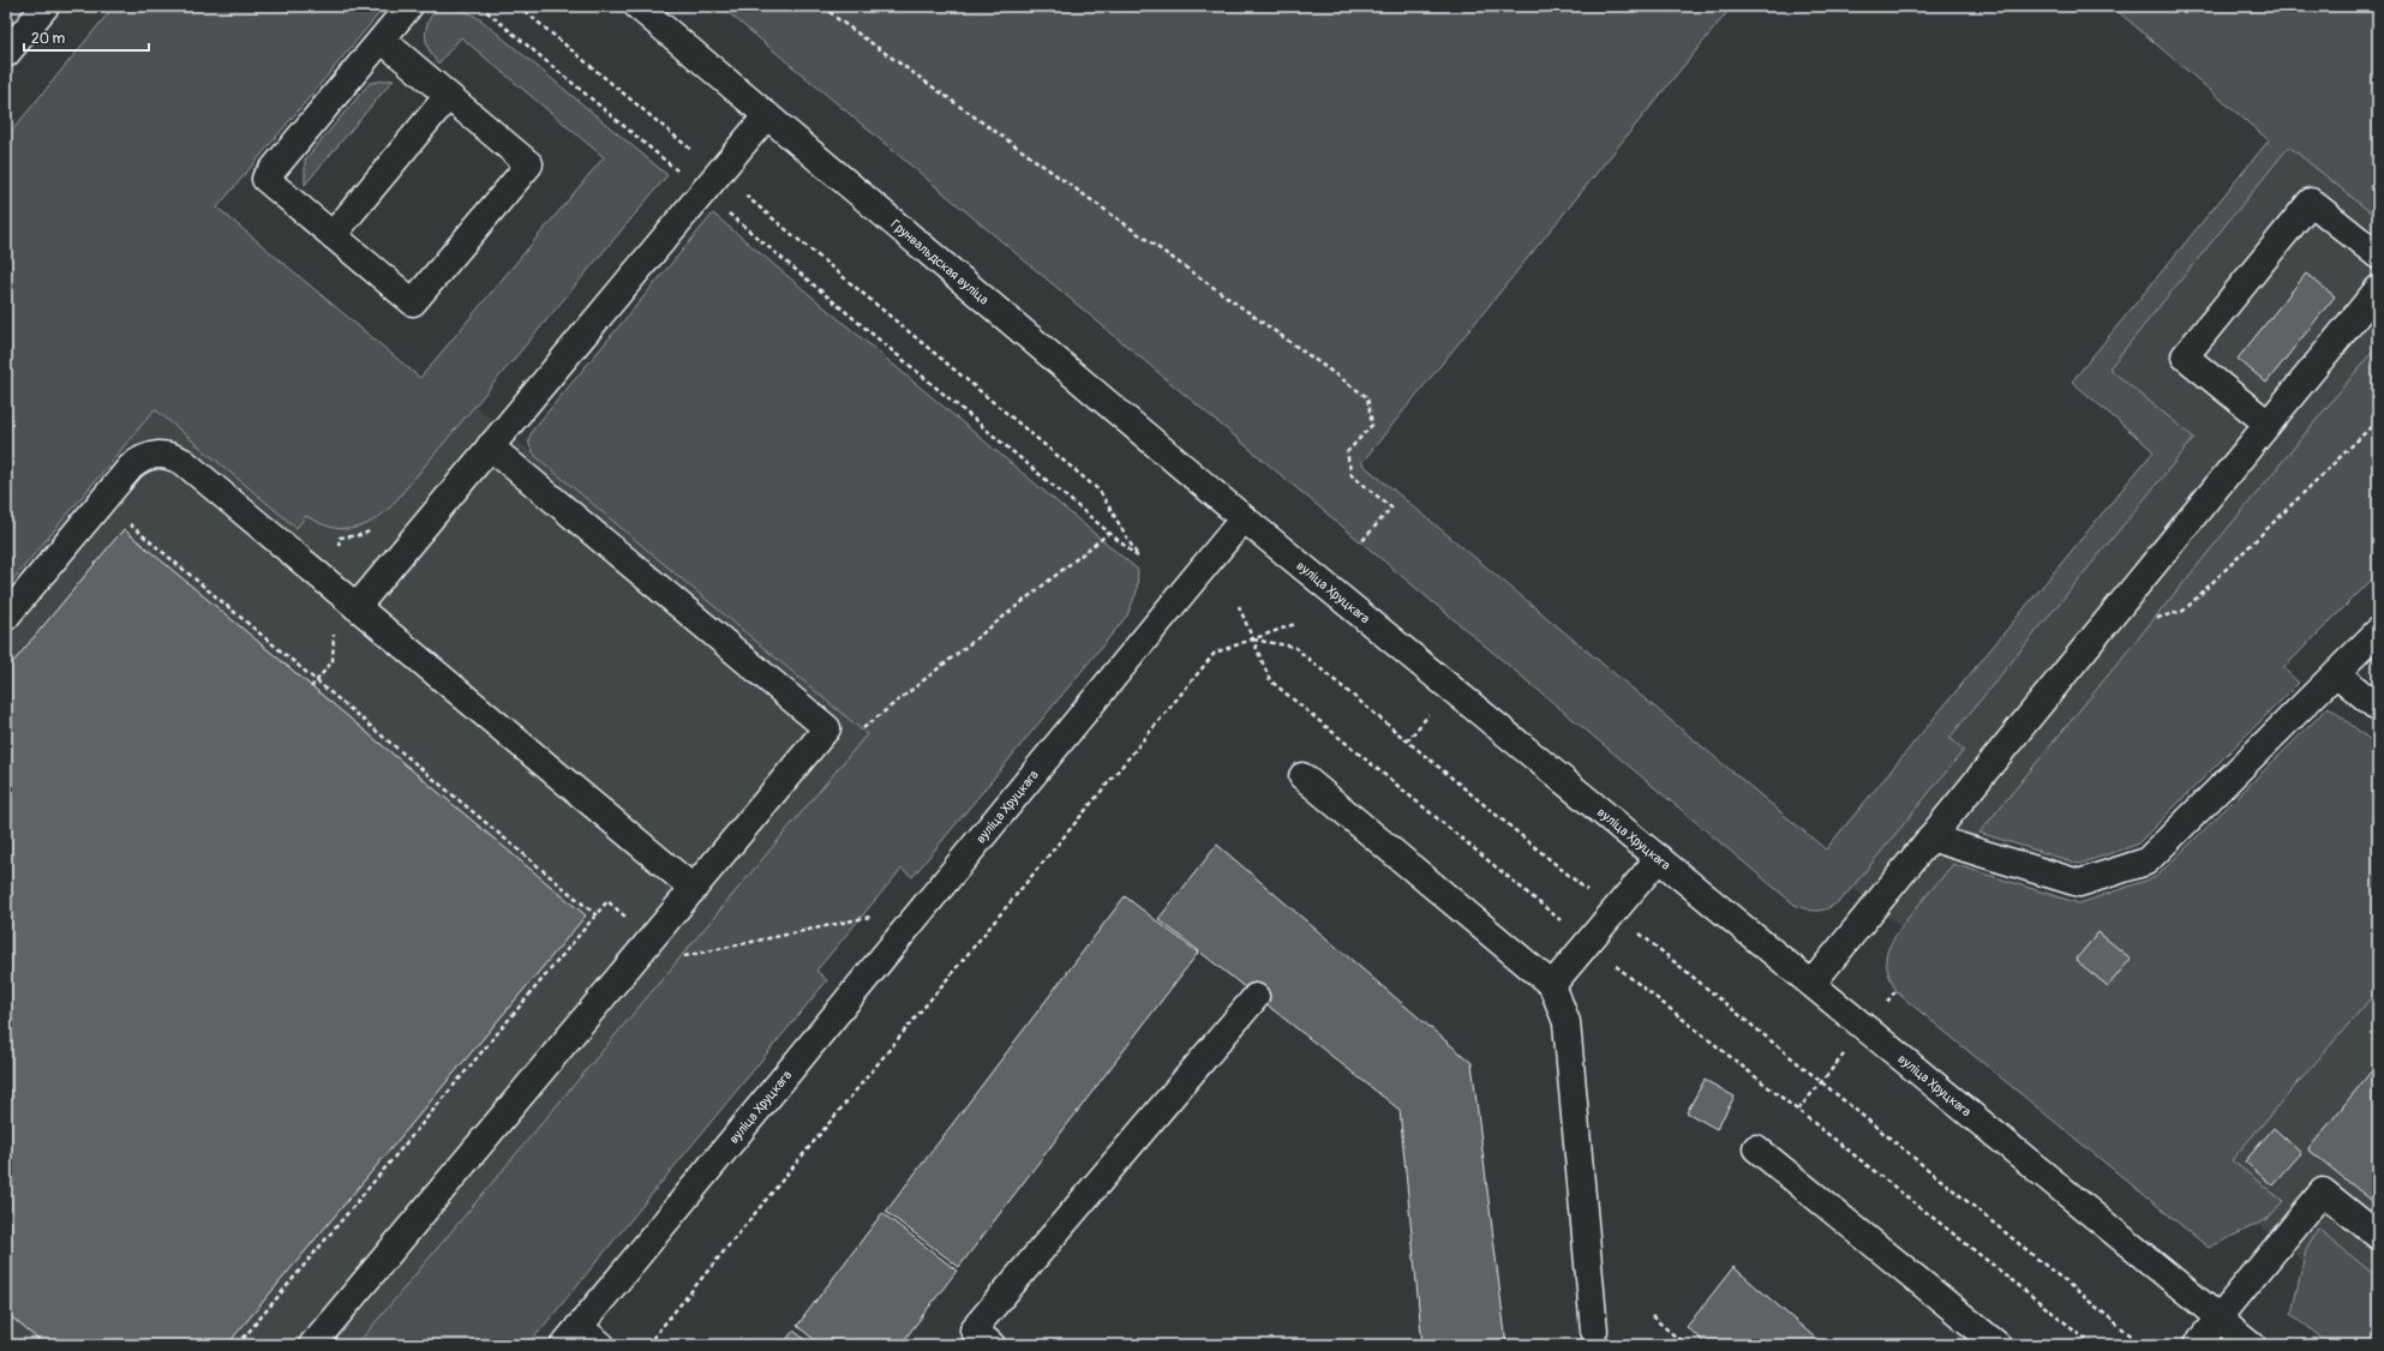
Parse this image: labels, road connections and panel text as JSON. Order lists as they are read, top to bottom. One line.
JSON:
{"streets":{"main road":["Грунвальдская вуліца","вуліца Хруцкага"]},"crossings":[["Грунвальдская вуліца","вуліца Хруцкага"]],"scale_bar":"20 m"}
